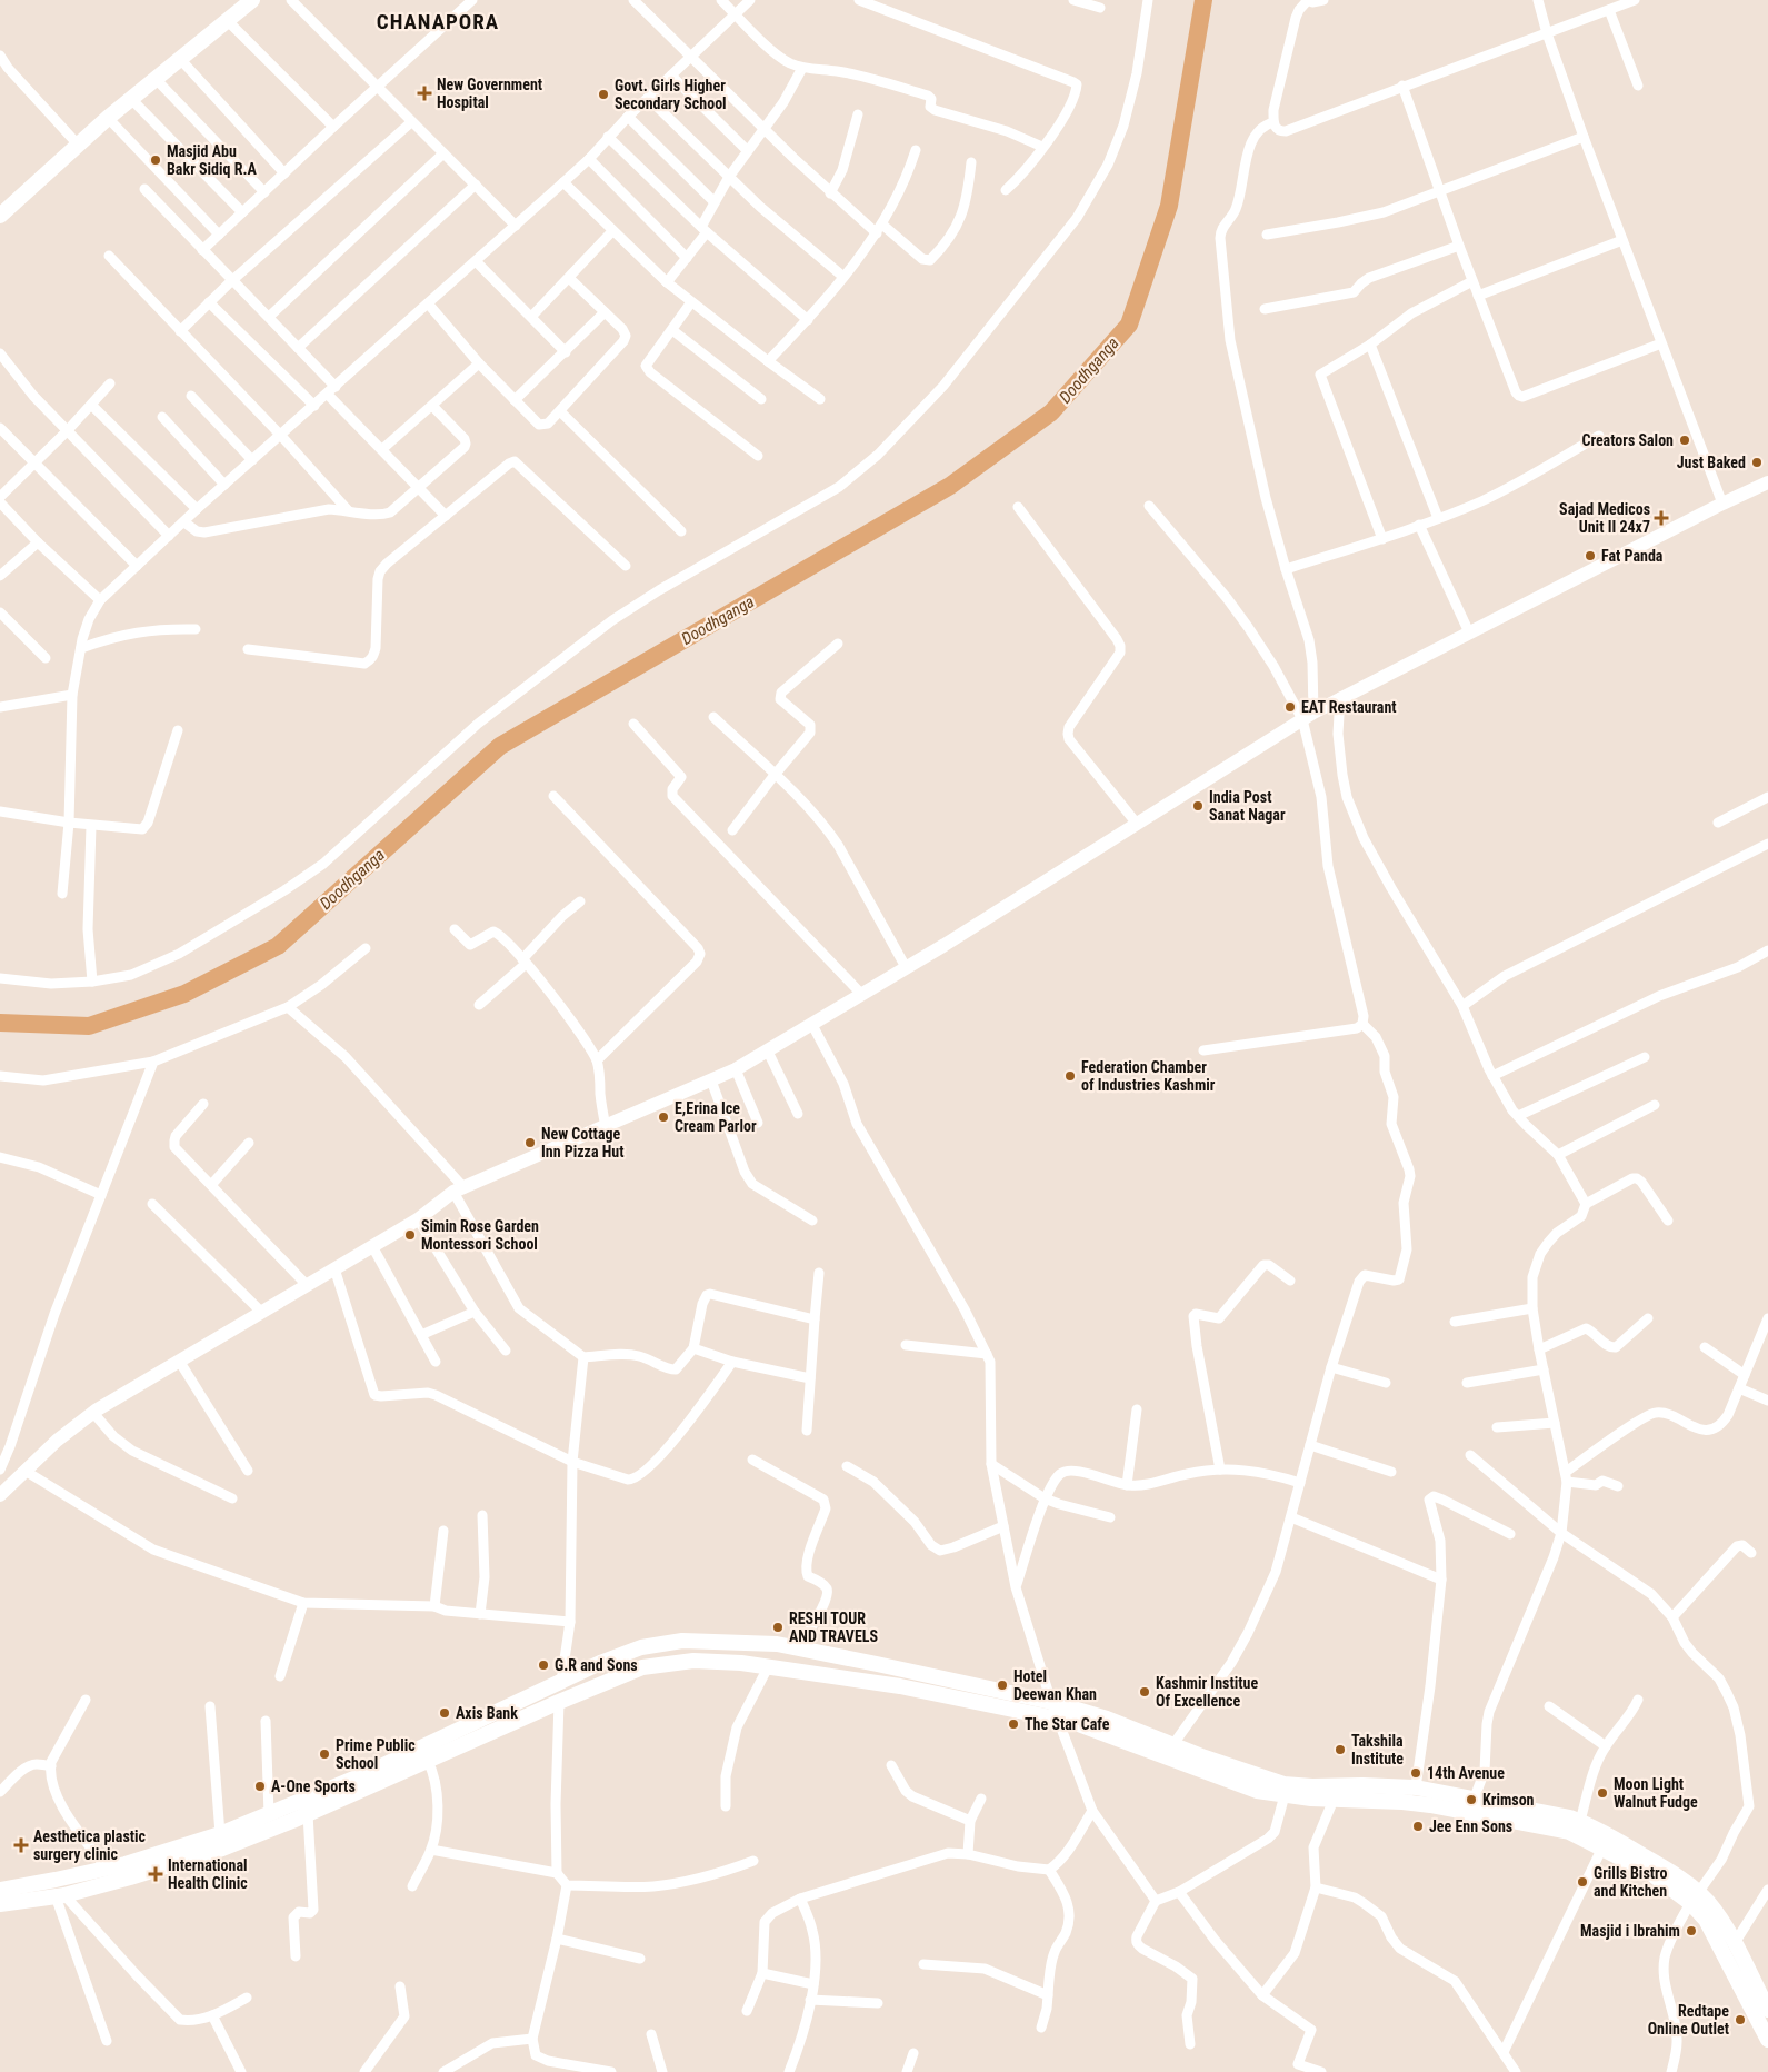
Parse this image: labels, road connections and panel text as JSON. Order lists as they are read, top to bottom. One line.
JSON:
{"districts":["CHANAPORA"],"water":["Doodhganga"],"places":{"health":["New Government Hospital","Sajad Medicos Unit II 24x7","Aesthetica plastic surgery clinic","International Health Clinic"],"other":["Govt. Girls Higher Secondary School","Masjid Abu Bakr Sidiq R.A","Creators Salon","Just Baked","Fat Panda","EAT Restaurant","India Post Sanat Nagar","Federation Chamber of Industries Kashmir","E,Erina Ice Cream Parlor","New Cottage Inn Pizza Hut","Simin Rose Garden Montessori School","RESHI TOUR AND TRAVELS","G.R and Sons","Hotel Deewan Khan","Kashmir Institue Of Excellence","Axis Bank","The Star Cafe","Takshila Institute","Prime Public School","14th Avenue","A-One Sports","Moon Light Walnut Fudge","Krimson","Jee Enn Sons","Grills Bistro and Kitchen","Masjid i Ibrahim","Redtape Online Outlet"]}}
